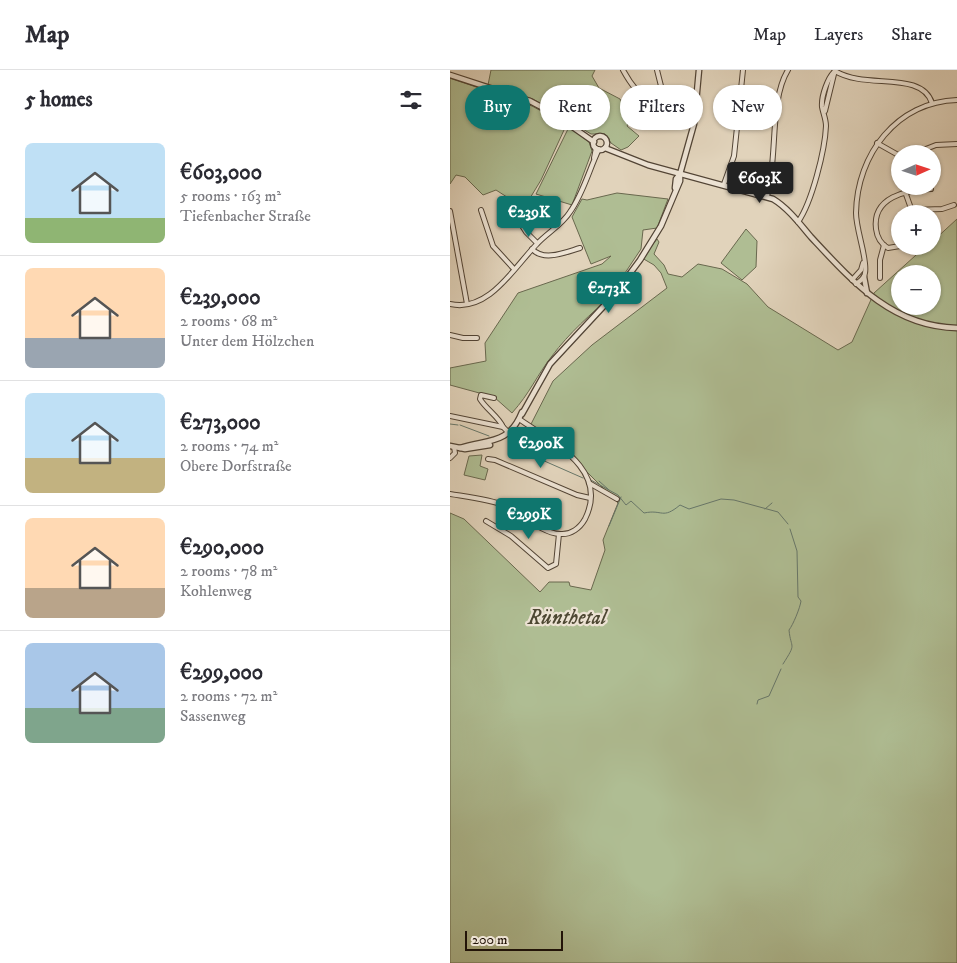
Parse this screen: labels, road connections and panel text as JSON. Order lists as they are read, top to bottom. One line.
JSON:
{"parks":["Rünthetal"],"scale_bar":"200 m","north":"right","page":{"header":"Map","nav":["Map","Layers","Share"],"heading":"5 homes","chip":["Buy","Rent","Filters","New"],"list":[{"name":"€603,000","note":"5 rooms · 163 m² · Tiefenbacher Straße"},{"name":"€239,000","note":"2 rooms · 68 m² · Unter dem Hölzchen"},{"name":"€273,000","note":"2 rooms · 74 m² · Obere Dorfstraße"},{"name":"€290,000","note":"2 rooms · 78 m² · Kohlenweg"},{"name":"€299,000","note":"2 rooms · 72 m² · Sassenweg"}],"map_buttons":["+","−"],"price":["€603K","€239K","€273K","€290K","€299K"],"scale":"200 m"}}
